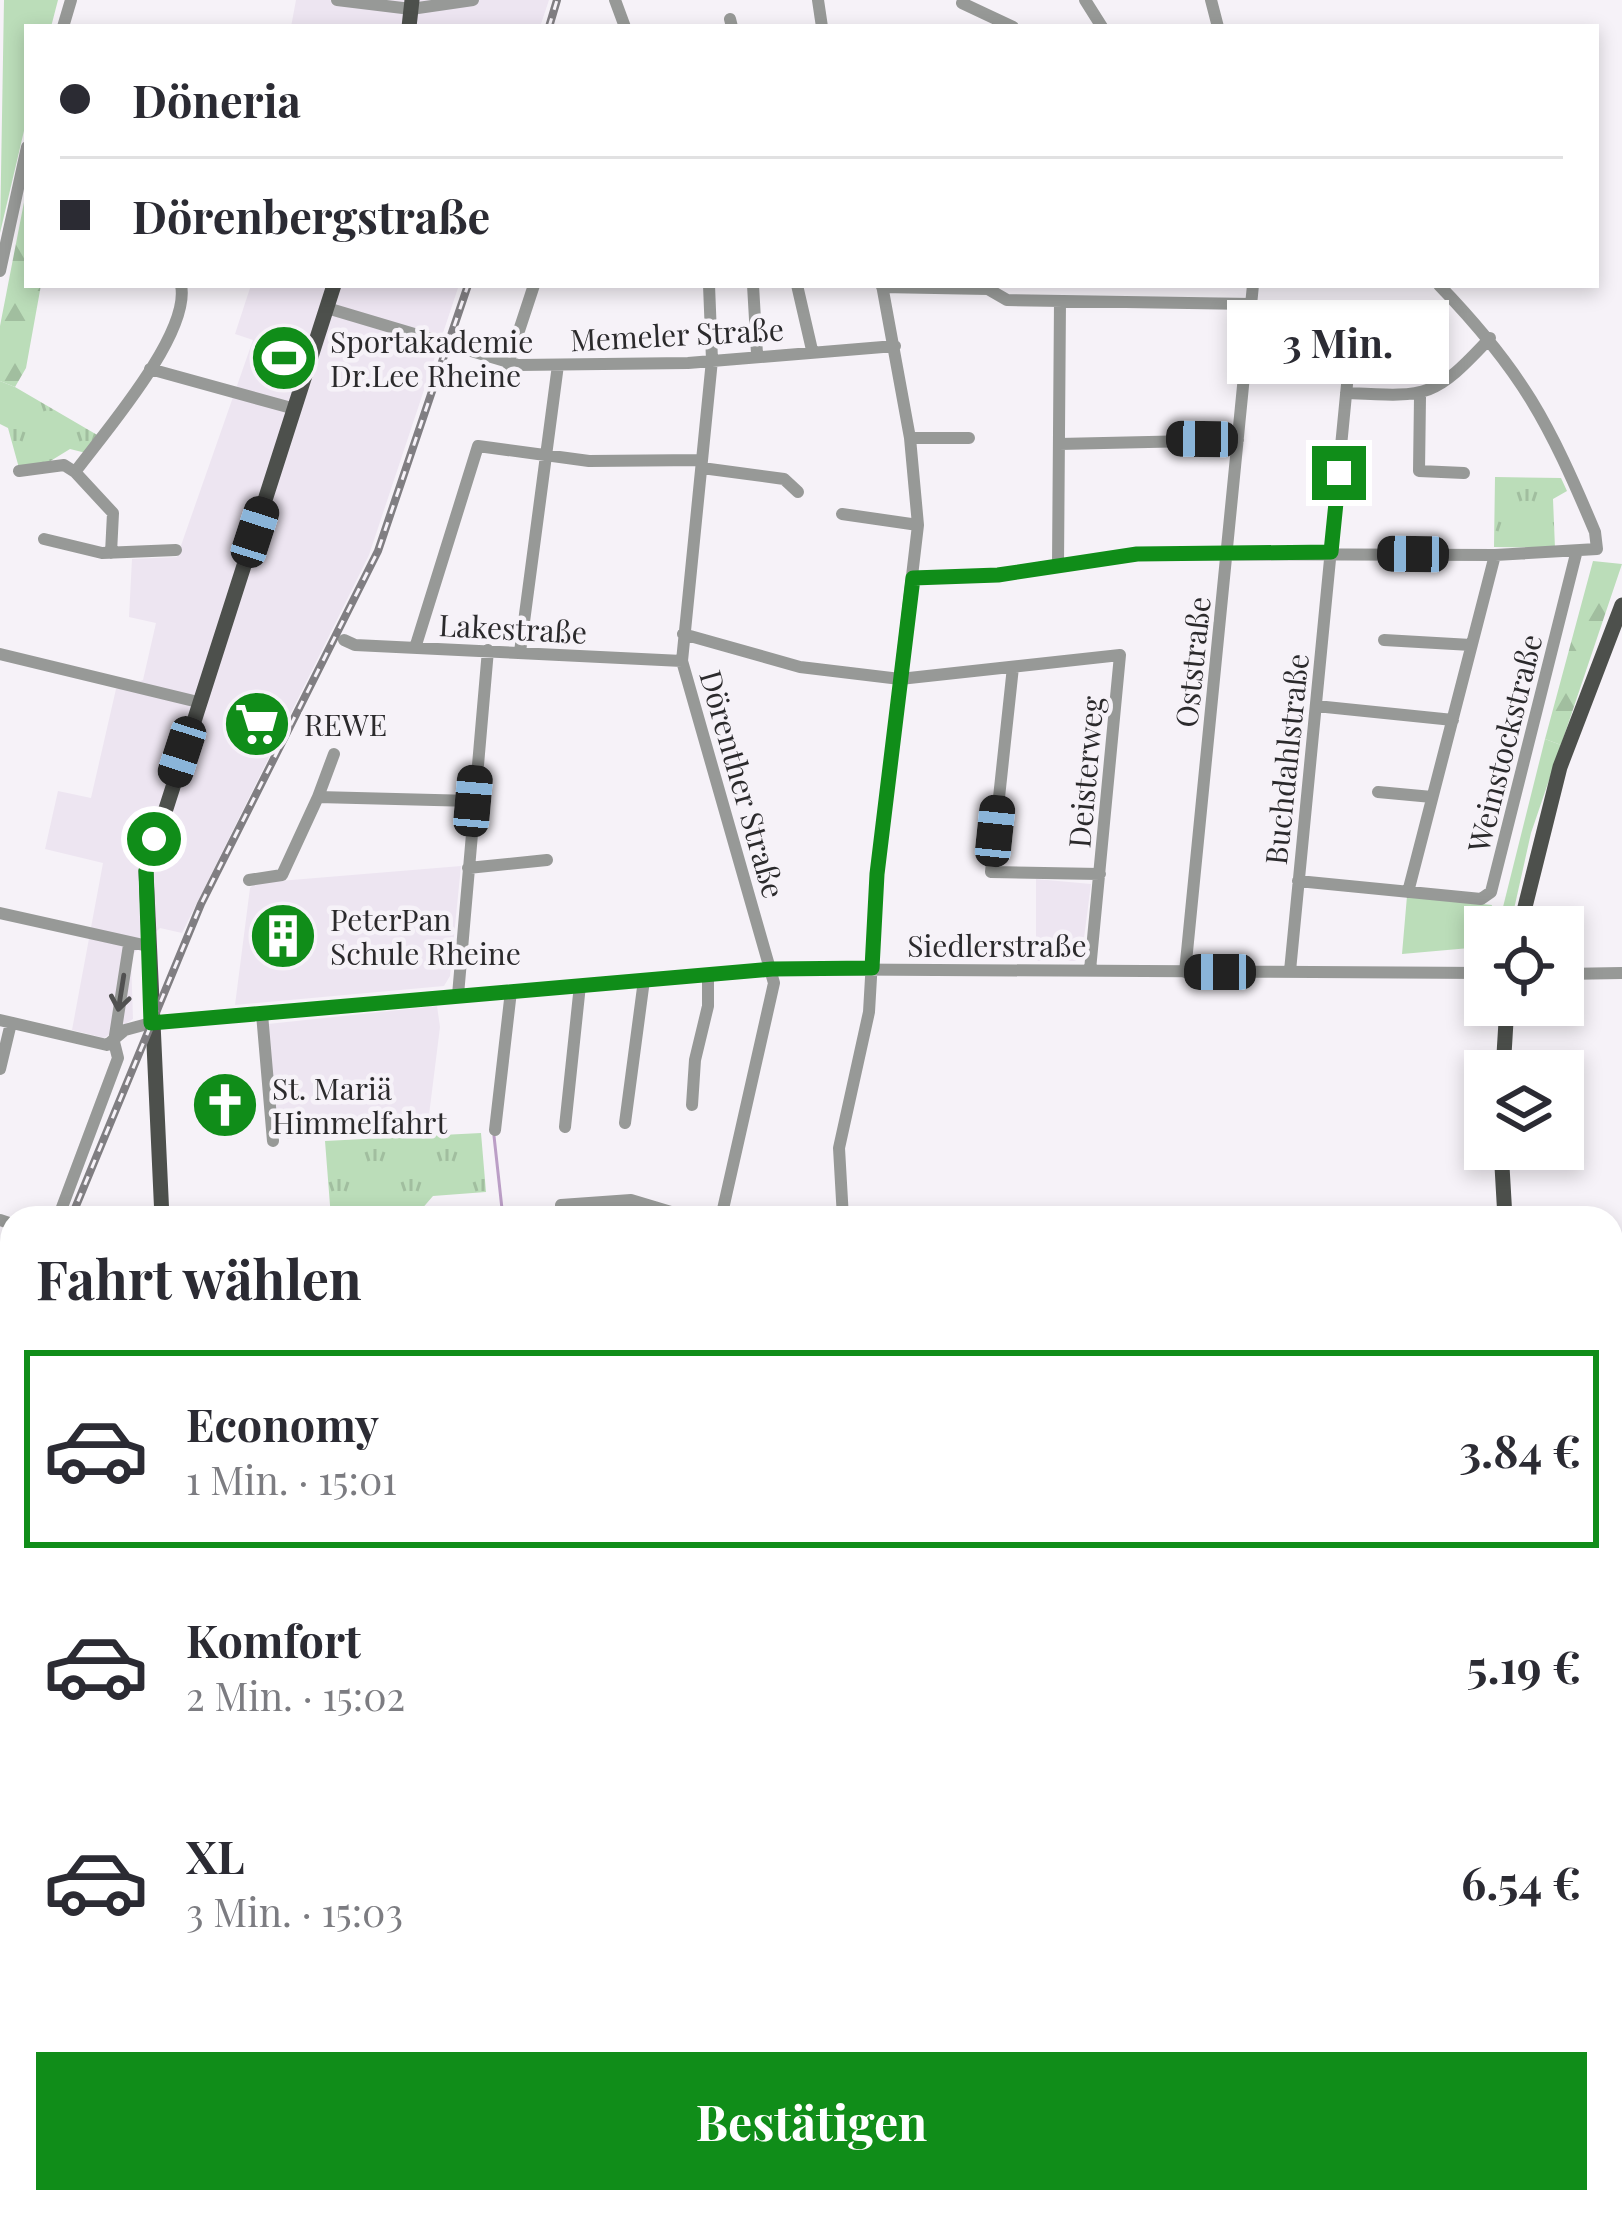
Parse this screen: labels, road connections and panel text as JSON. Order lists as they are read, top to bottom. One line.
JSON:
{"streets":{"street":["Memeler Straße","Lakestraße","Oststraße","Weinstockstraße","Buchdahlstraße","Deisterweg","Dörenther Straße","Siedlerstraße"]},"crossings":[["Memeler Straße","Dörenther Straße"],["Lakestraße","Dörenther Straße"],["Oststraße","Siedlerstraße"],["Weinstockstraße","Buchdahlstraße"],["Buchdahlstraße","Siedlerstraße"],["Deisterweg","Siedlerstraße"],["Dörenther Straße","Siedlerstraße"]],"places":{"sports":["Sportakademie Dr.Lee Rheine"],"supermarket":["REWE"],"building":["PeterPan Schule Rheine"],"church":["St. Mariä Himmelfahrt"]},"page":{"banner":["Döneria","Dörenbergstraße"],"bubble":"3 Min.","heading":"Fahrt wählen","list":[{"name":"Economy","note":"1 Min. · 15:01","value":"3.84 €"},{"name":"Komfort","note":"2 Min. · 15:02","value":"5.19 €"},{"name":"XL","note":"3 Min. · 15:03","value":"6.54 €"}],"buttons":"Bestätigen"}}
